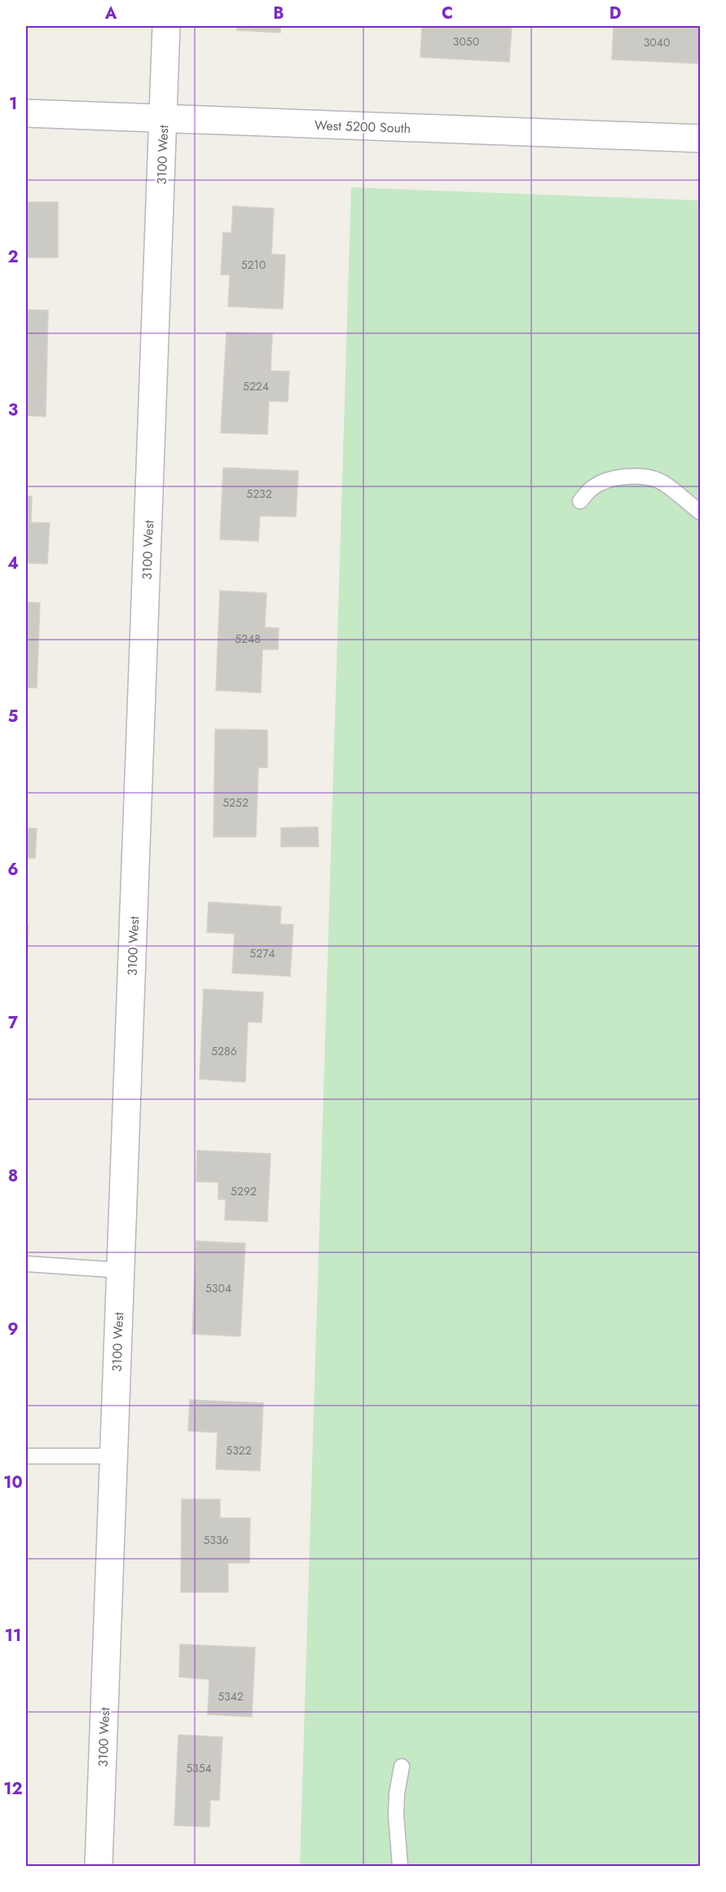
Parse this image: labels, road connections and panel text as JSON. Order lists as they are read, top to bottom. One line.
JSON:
{"streets":{"street":["West 5200 South","3100 West"]},"crossings":[["West 5200 South","3100 West"]],"house_numbers":["3050","3040","5210","5224","5232","5248","5252","5274","5286","5292","5304","5322","5336","5342","5354"],"grid":{"columns":["A","B","C","D"],"rows":["1","2","3","4","5","6","7","8","9","10","11","12"]}}
